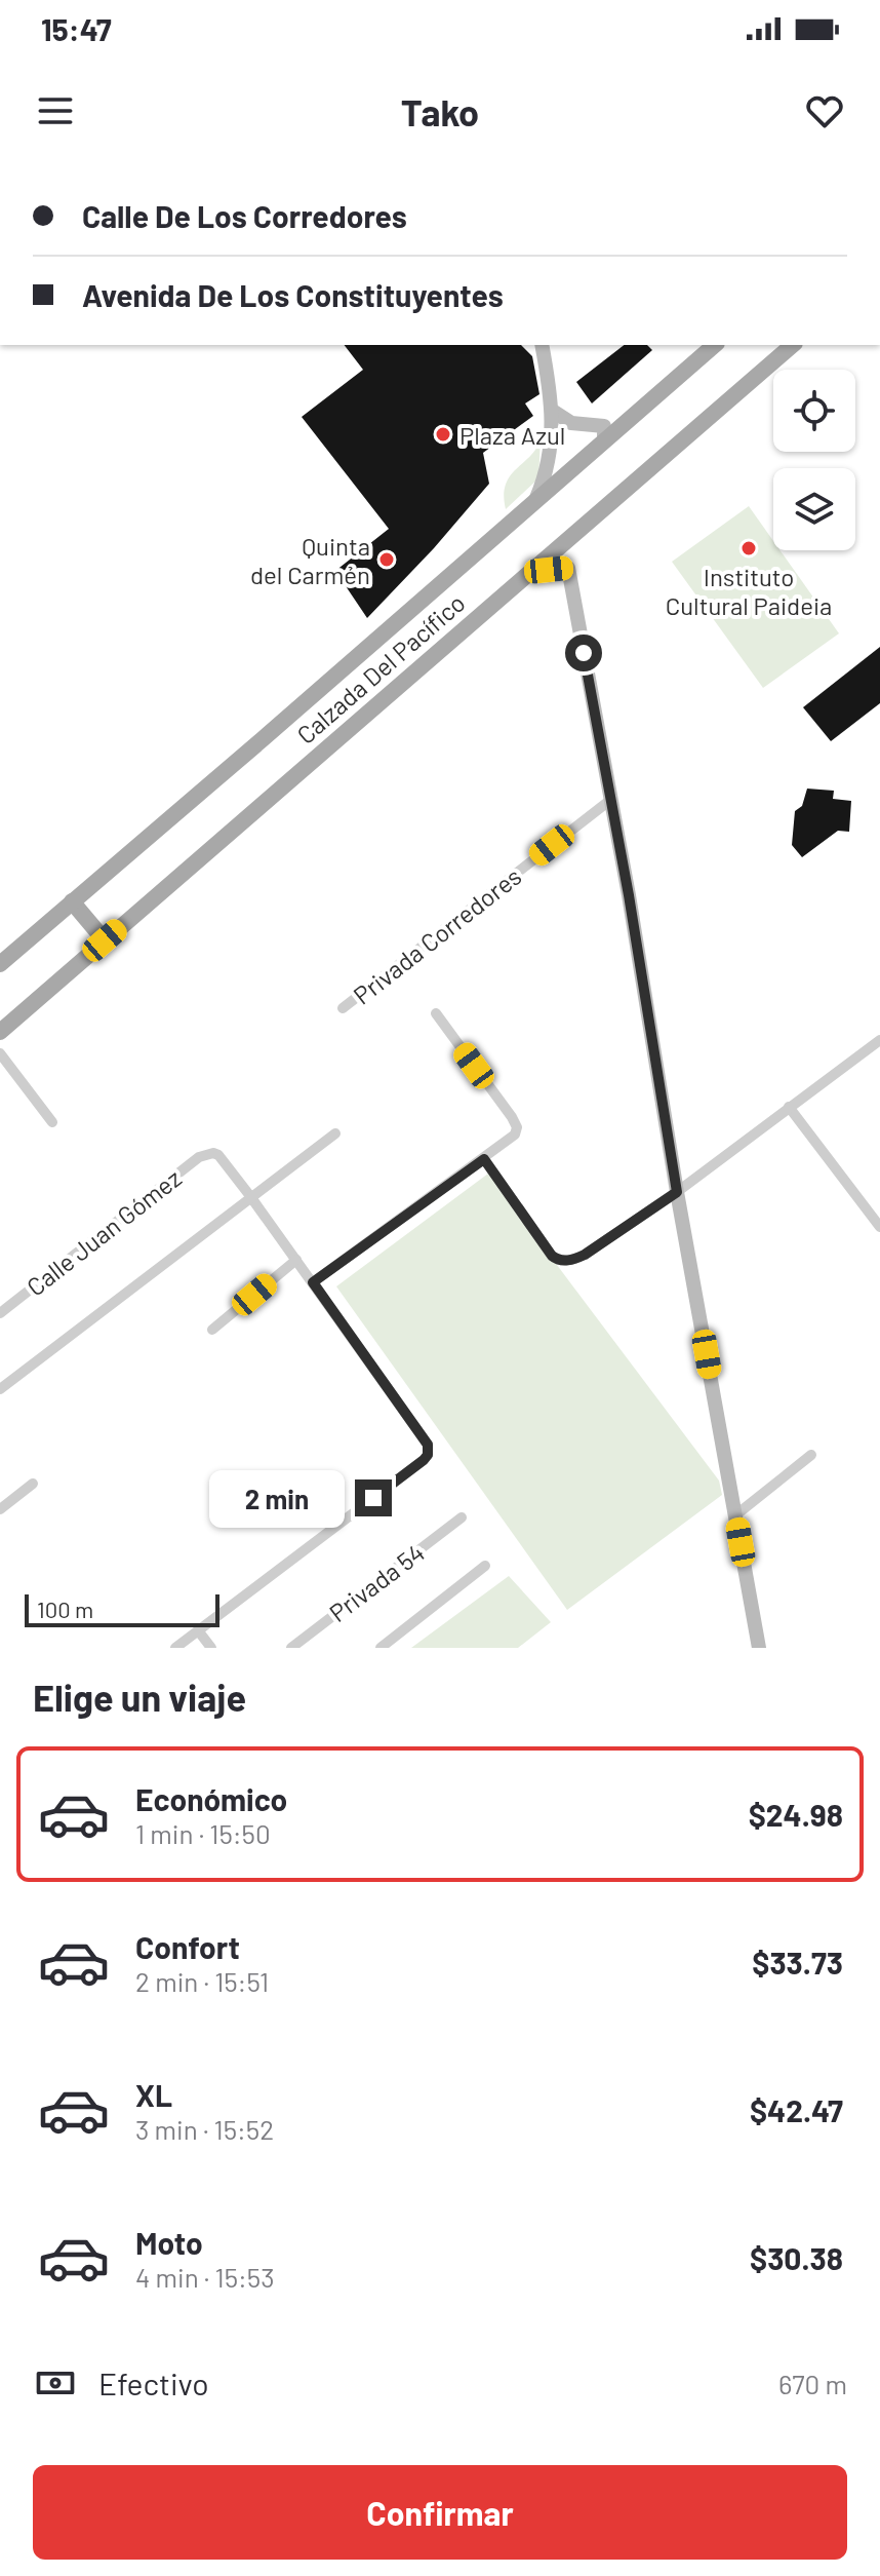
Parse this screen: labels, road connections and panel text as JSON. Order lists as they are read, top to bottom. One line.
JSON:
{"streets":{"main road":["Calzada Del Pacífico"],"street":["Privada Corredores","Calle Juan Gómez","Privada 54"]},"places":["Plaza Azul","Instituto Cultural Paideia","Quinta del Carmén"],"scale_bar":"100 m","page":{"status":"15:47","header":"Tako","banner":["Calle De Los Corredores","Avenida De Los Constituyentes"],"bubble":"2 min","scale":"100 m","heading":"Elige un viaje","list":[{"name":"Económico","note":"1 min · 15:50","value":"$24.98"},{"name":"Confort","note":"2 min · 15:51","value":"$33.73"},{"name":"XL","note":"3 min · 15:52","value":"$42.47"},{"name":"Moto","note":"4 min · 15:53","value":"$30.38"}],"pay":["Efectivo","670 m"],"buttons":"Confirmar"}}
